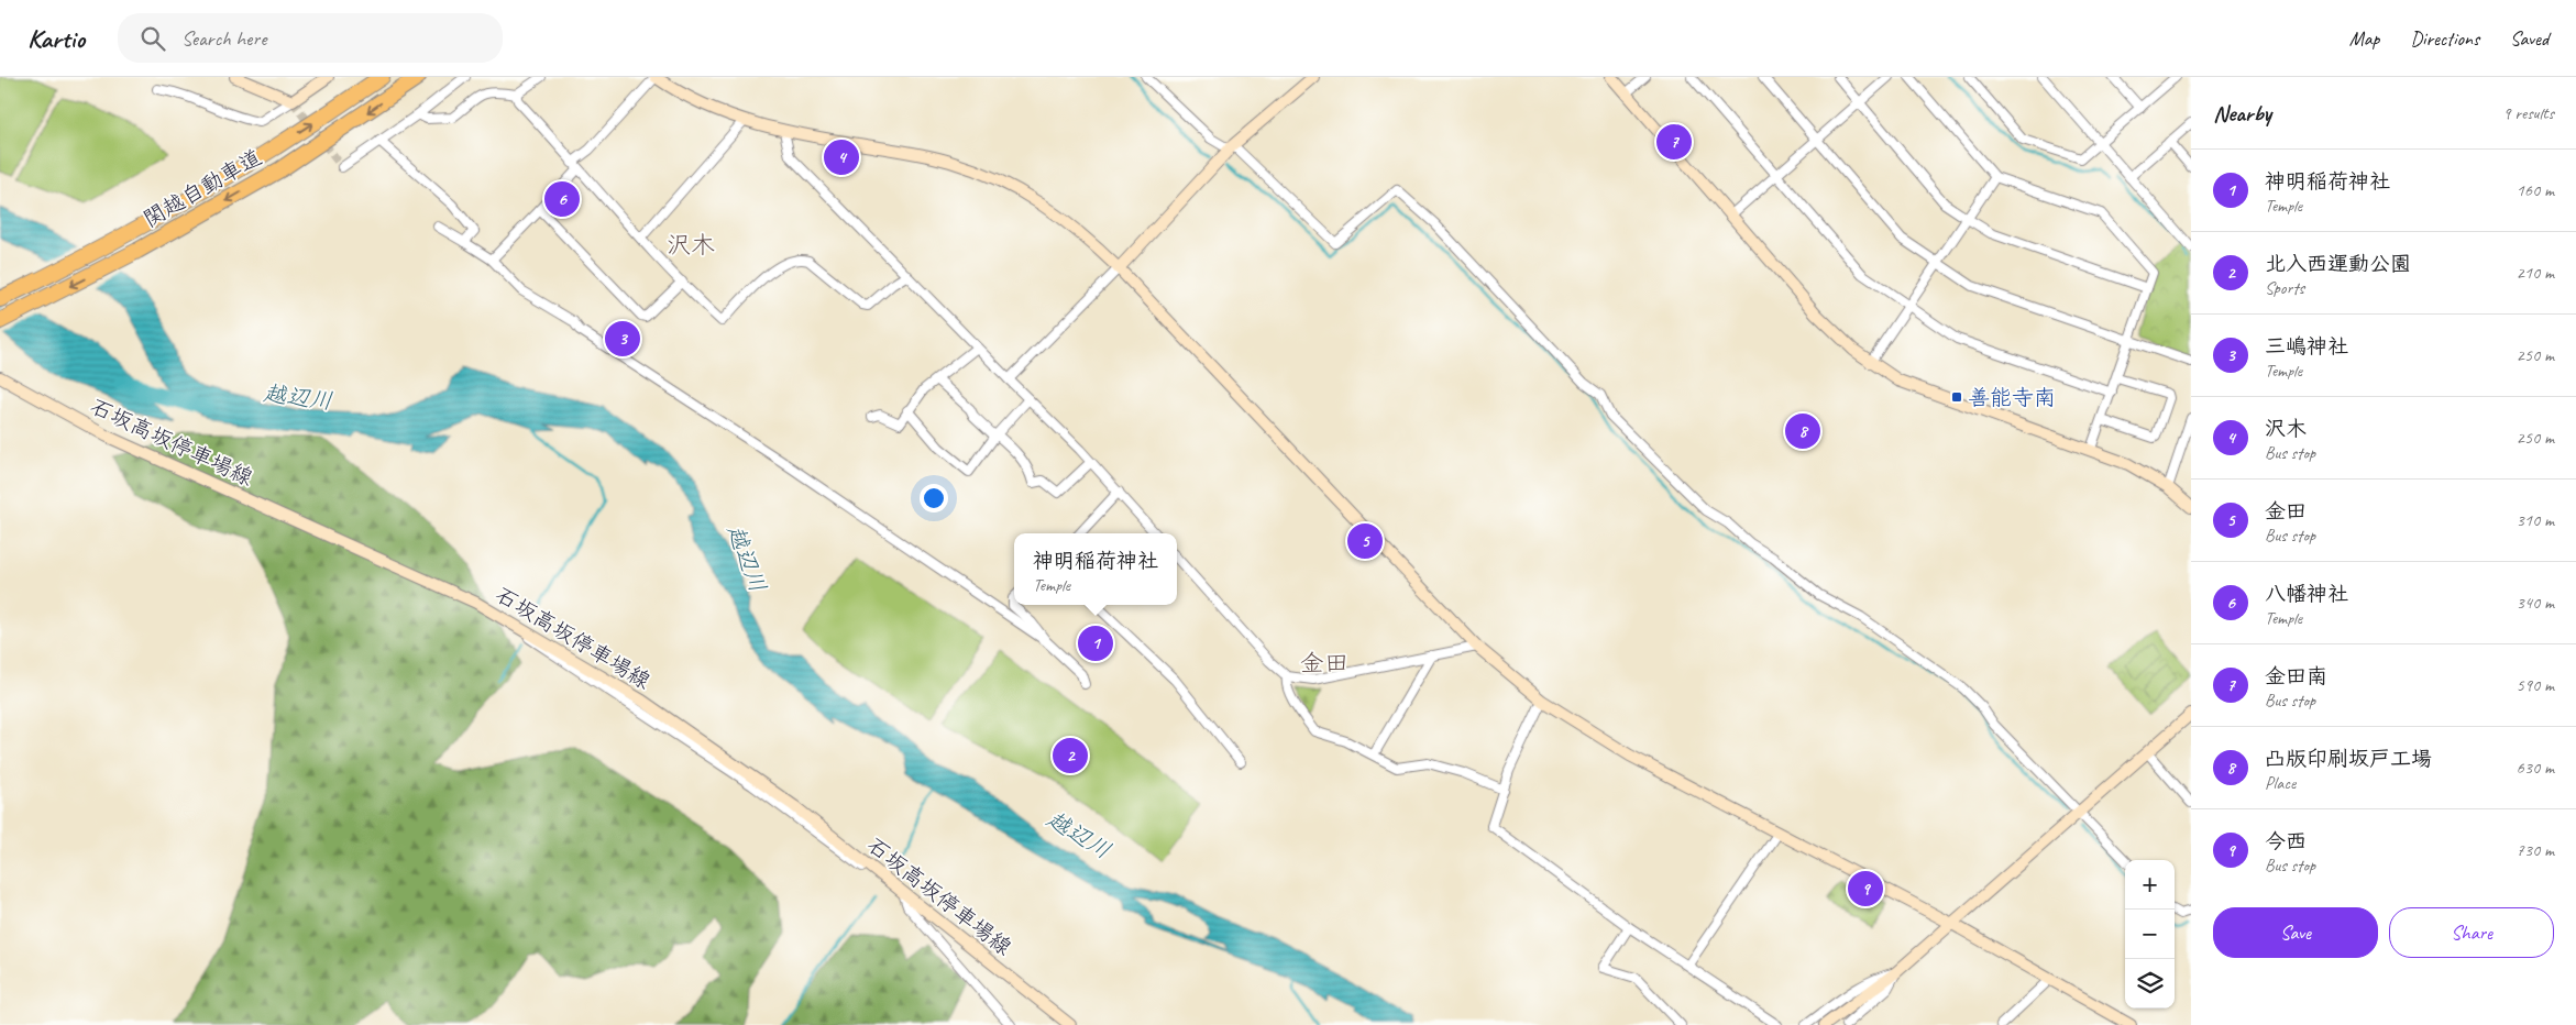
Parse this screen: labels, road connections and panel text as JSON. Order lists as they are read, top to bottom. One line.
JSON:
{"streets":{"highway":["関越自動車道"],"street":["石坂高坂停車場線"]},"districts":["沢木","金田"],"water":["越辺川"],"places":{"transit":["善能寺南"]},"page":{"header":"Kartio","search":"Search here","nav":["Map","Directions","Saved"],"heading":["Nearby","9 results"],"pins":["7","4","6","3","8","5","1","2","9"],"list":[{"mark":"1","name":"神明稲荷神社","note":"Temple","value":"160 m"},{"mark":"2","name":"北入西運動公園","note":"Sports","value":"210 m"},{"mark":"3","name":"三嶋神社","note":"Temple","value":"250 m"},{"mark":"4","name":"沢木","note":"Bus stop","value":"250 m"},{"mark":"5","name":"金田","note":"Bus stop","value":"310 m"},{"mark":"6","name":"八幡神社","note":"Temple","value":"340 m"},{"mark":"7","name":"金田南","note":"Bus stop","value":"590 m"},{"mark":"8","name":"凸版印刷坂戸工場","note":"Place","value":"630 m"},{"mark":"9","name":"今西","note":"Bus stop","value":"730 m"}],"popup":["神明稲荷神社","Temple"],"map_buttons":["+","−"],"buttons":["Save","Share"]}}
